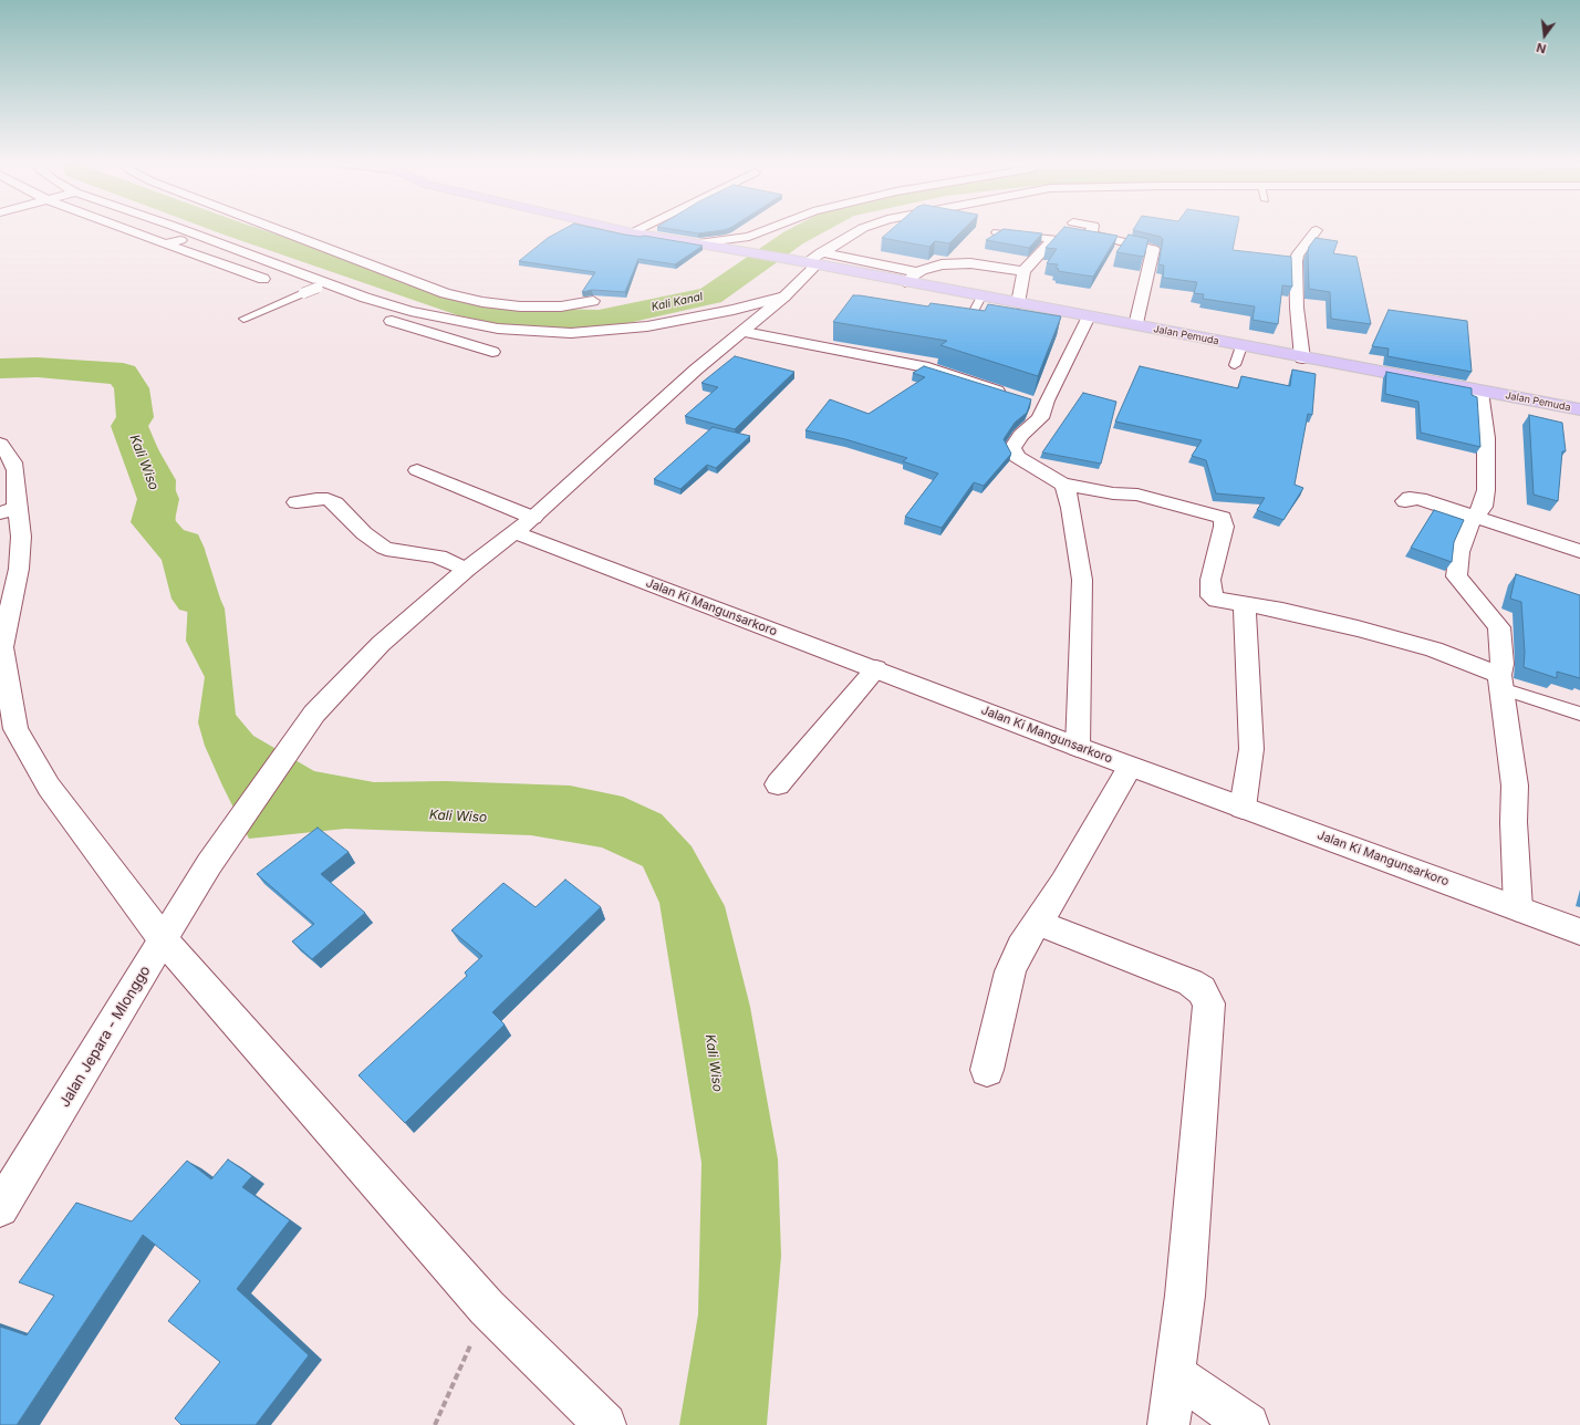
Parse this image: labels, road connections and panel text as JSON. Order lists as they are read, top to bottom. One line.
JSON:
{"streets":{"highway":["Jalan Pemuda"],"street":["Jalan Ki Mangunsarkoro","Jalan Jepara - Mlonggo"]},"crossings":[["Jalan Pemuda","Jalan Jepara - Mlonggo"],["Jalan Ki Mangunsarkoro","Jalan Jepara - Mlonggo"]],"water":["Kali Kanal","Kali Wiso"],"north":"bottom"}
